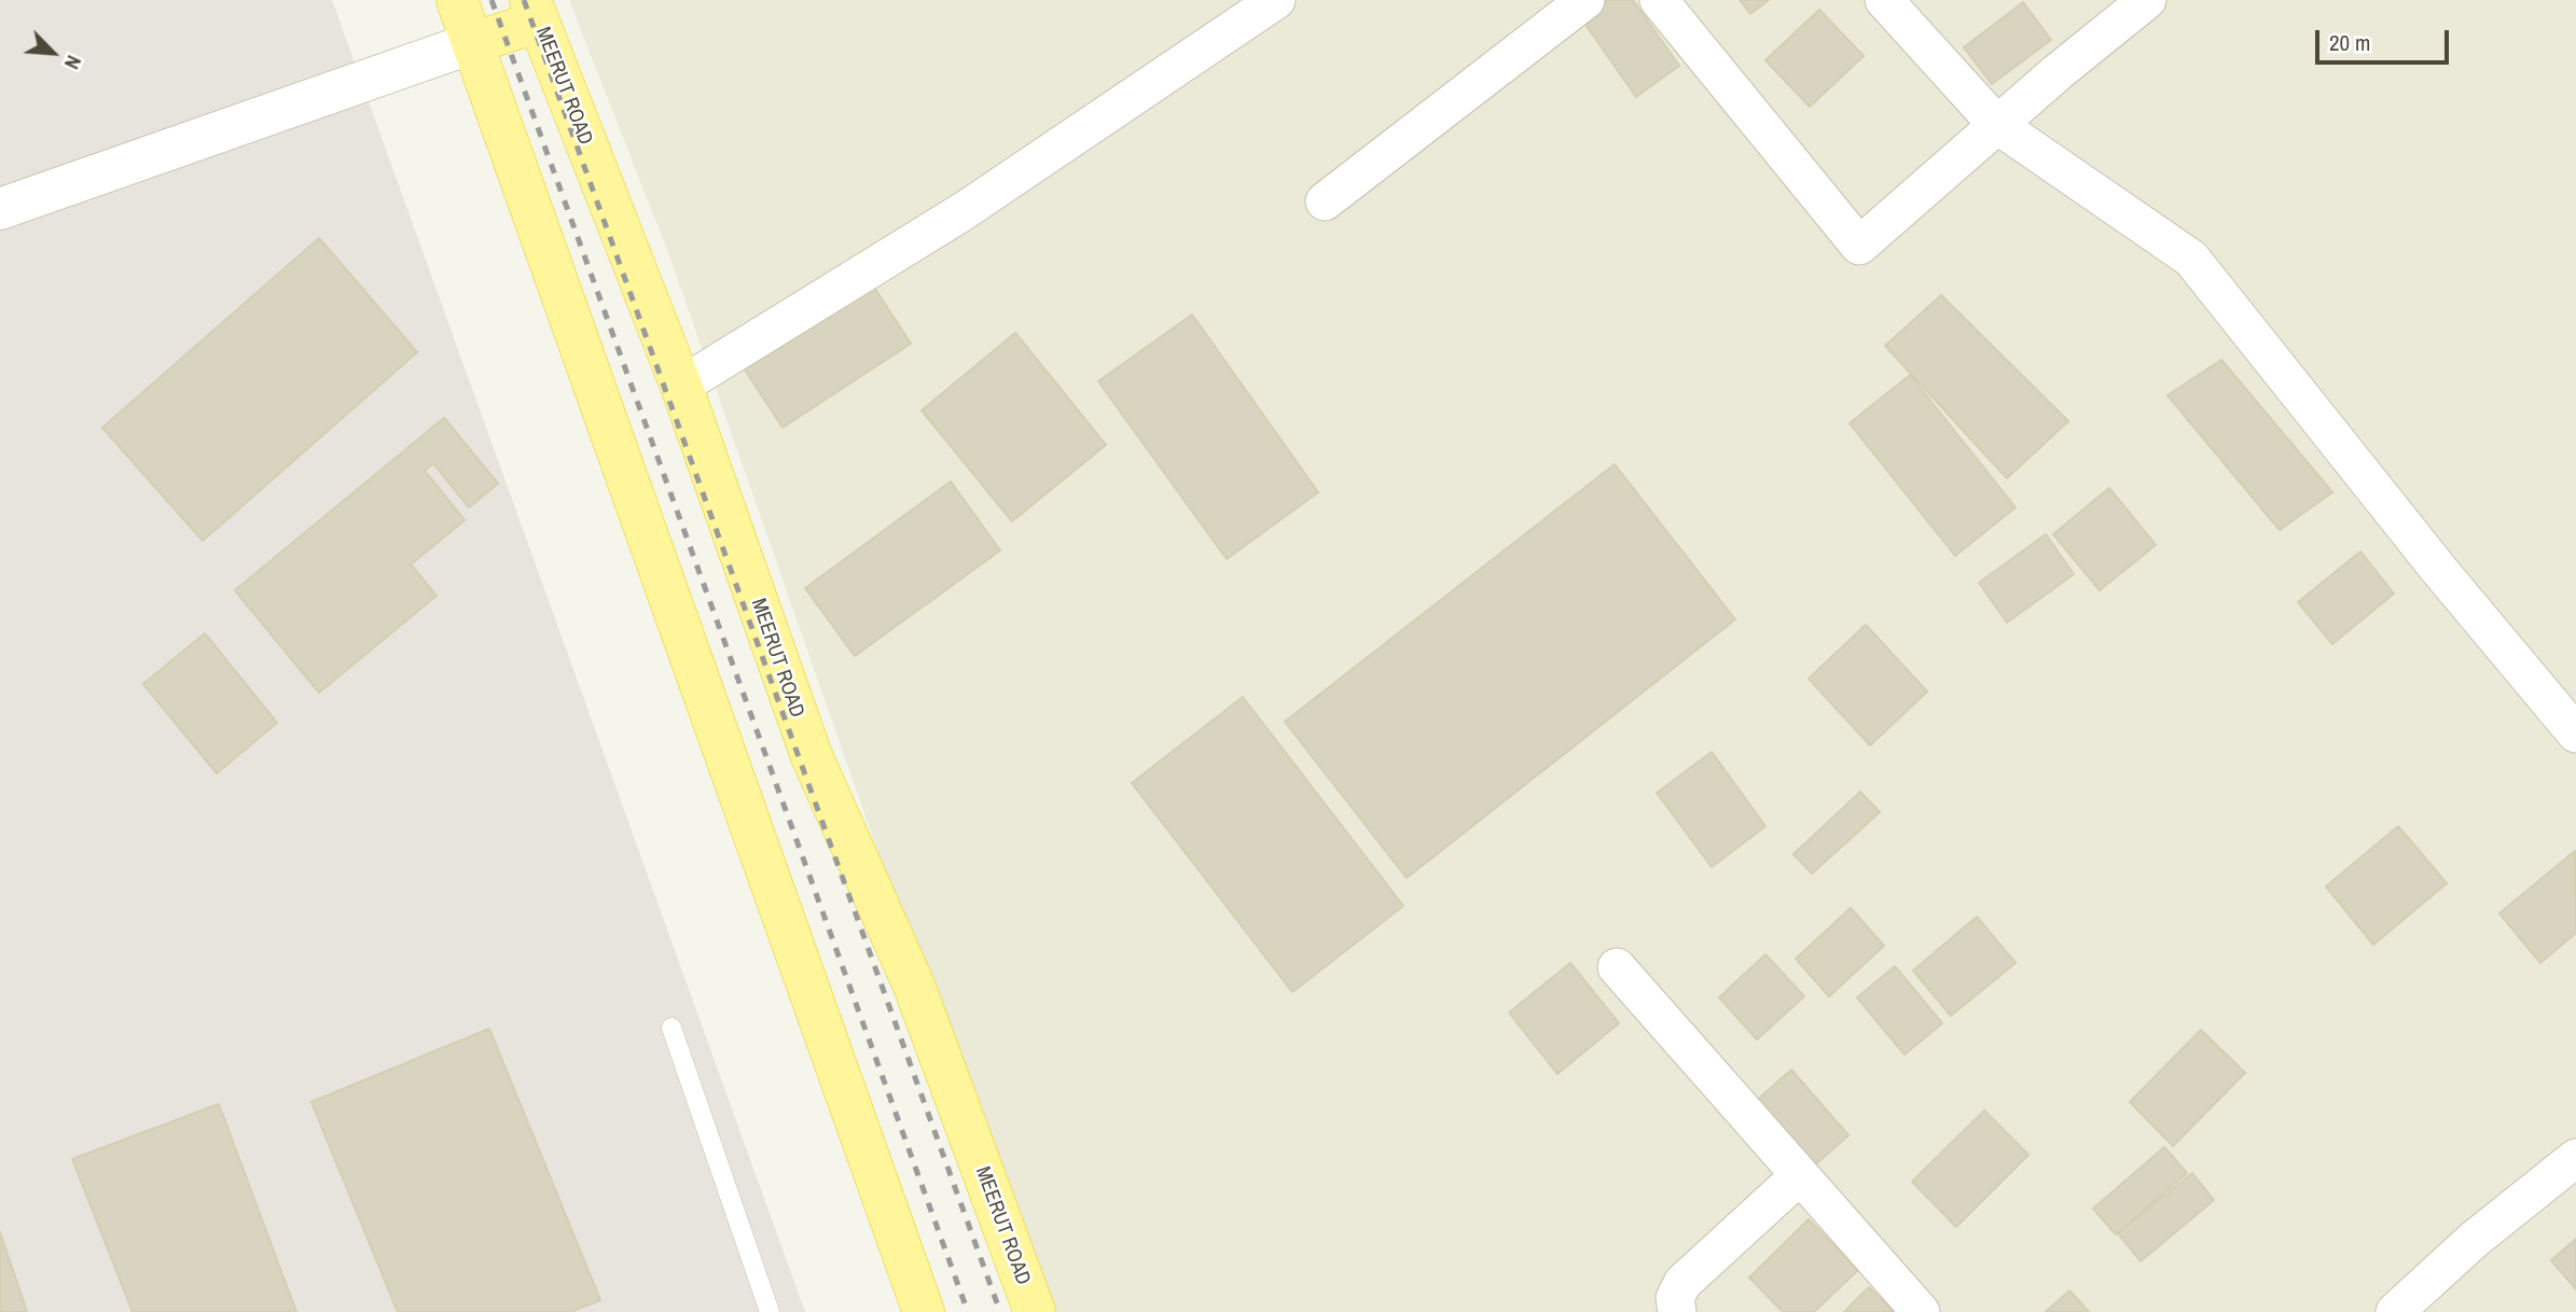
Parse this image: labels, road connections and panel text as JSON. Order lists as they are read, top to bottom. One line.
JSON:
{"streets":{"main road":["MEERUT ROAD"]},"scale_bar":"20 m","north":"bottom right"}
